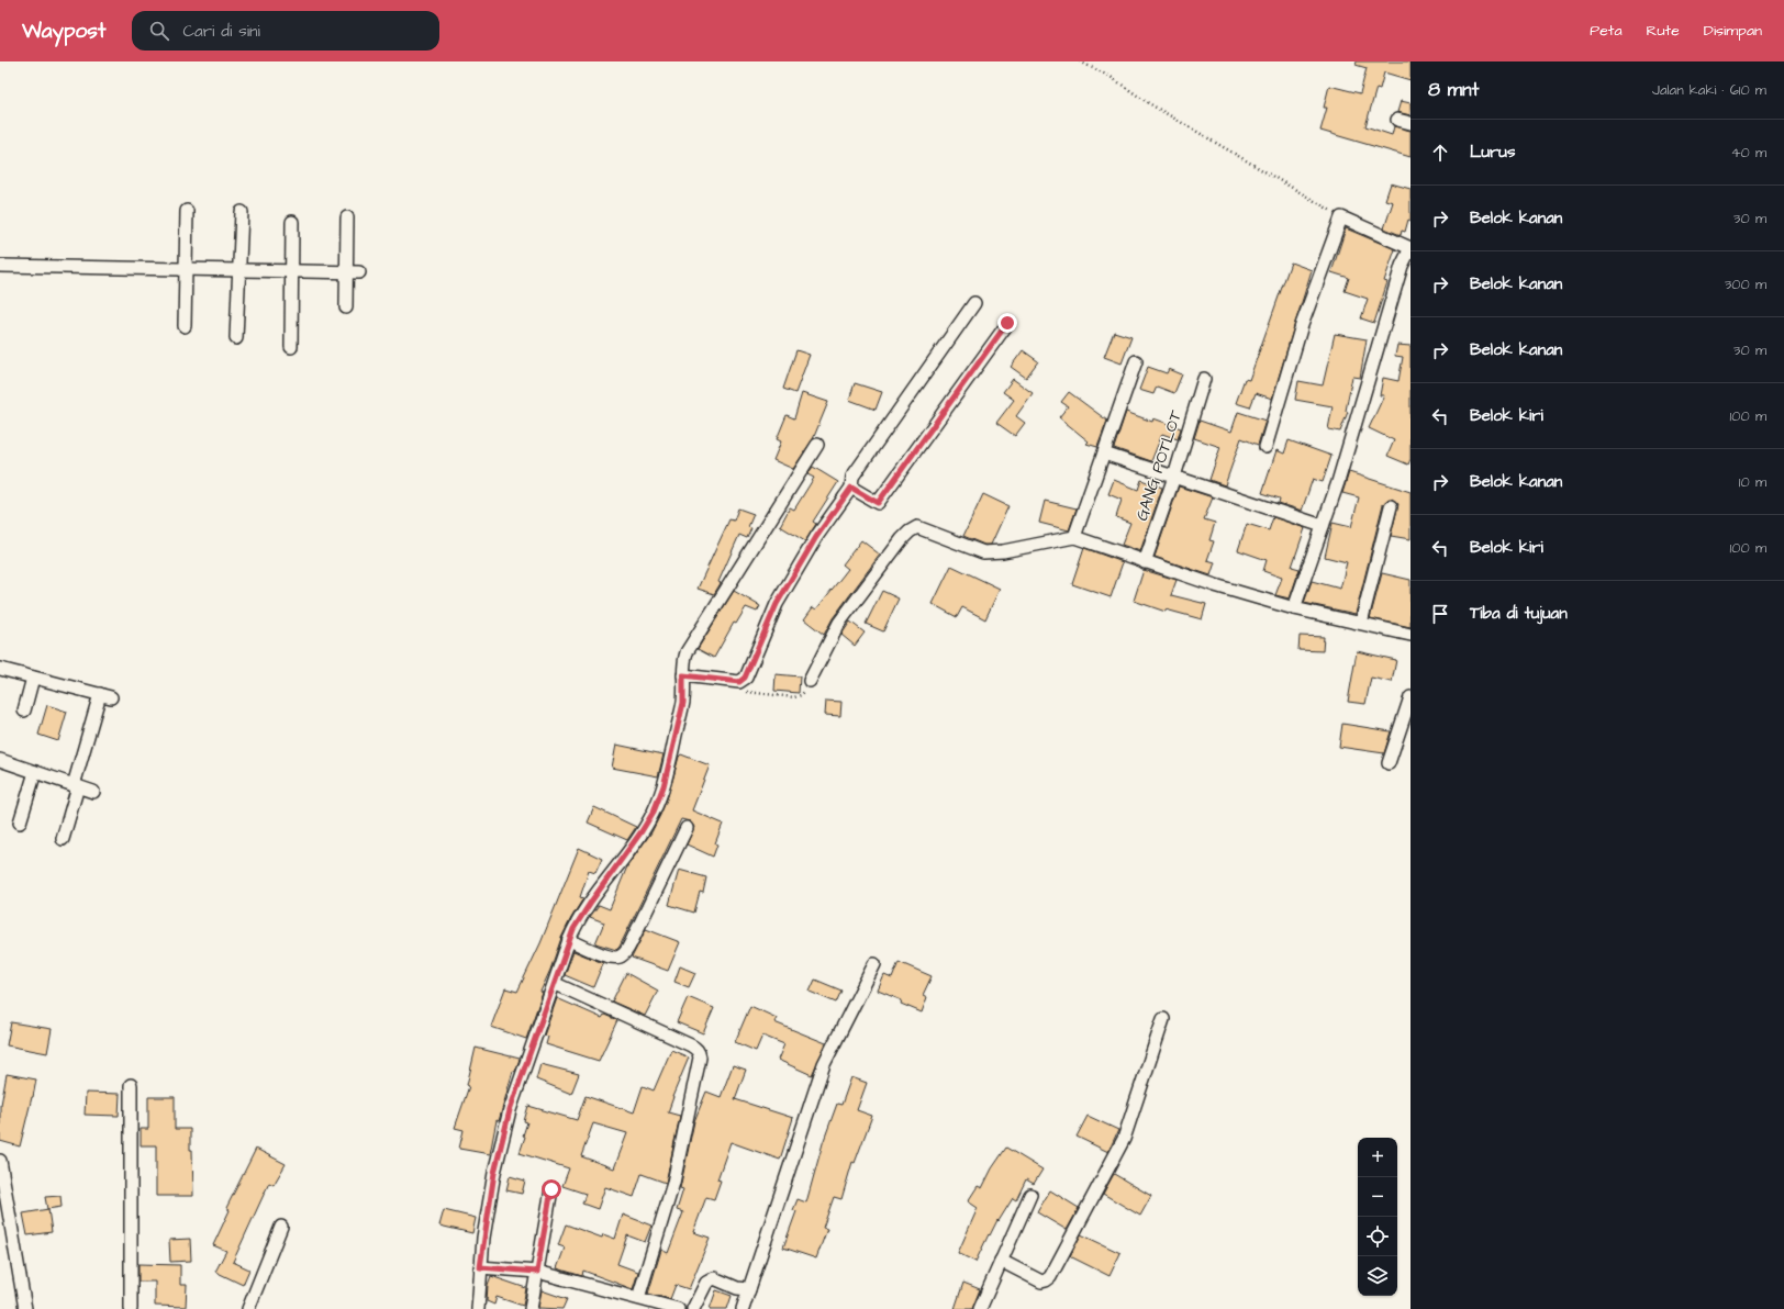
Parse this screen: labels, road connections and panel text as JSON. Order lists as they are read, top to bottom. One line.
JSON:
{"streets":{"street":["GANG POTLOT"]},"page":{"header":"Waypost","search":"Cari di sini","nav":["Peta","Rute","Disimpan"],"heading":["8 mnt","Jalan kaki · 610 m"],"list":[["Lurus","40 m"],["Belok kanan","30 m"],["Belok kanan","300 m"],["Belok kanan","30 m"],["Belok kiri","100 m"],["Belok kanan","10 m"],["Belok kiri","100 m"],"Tiba di tujuan"],"map_buttons":["+","−"]}}
